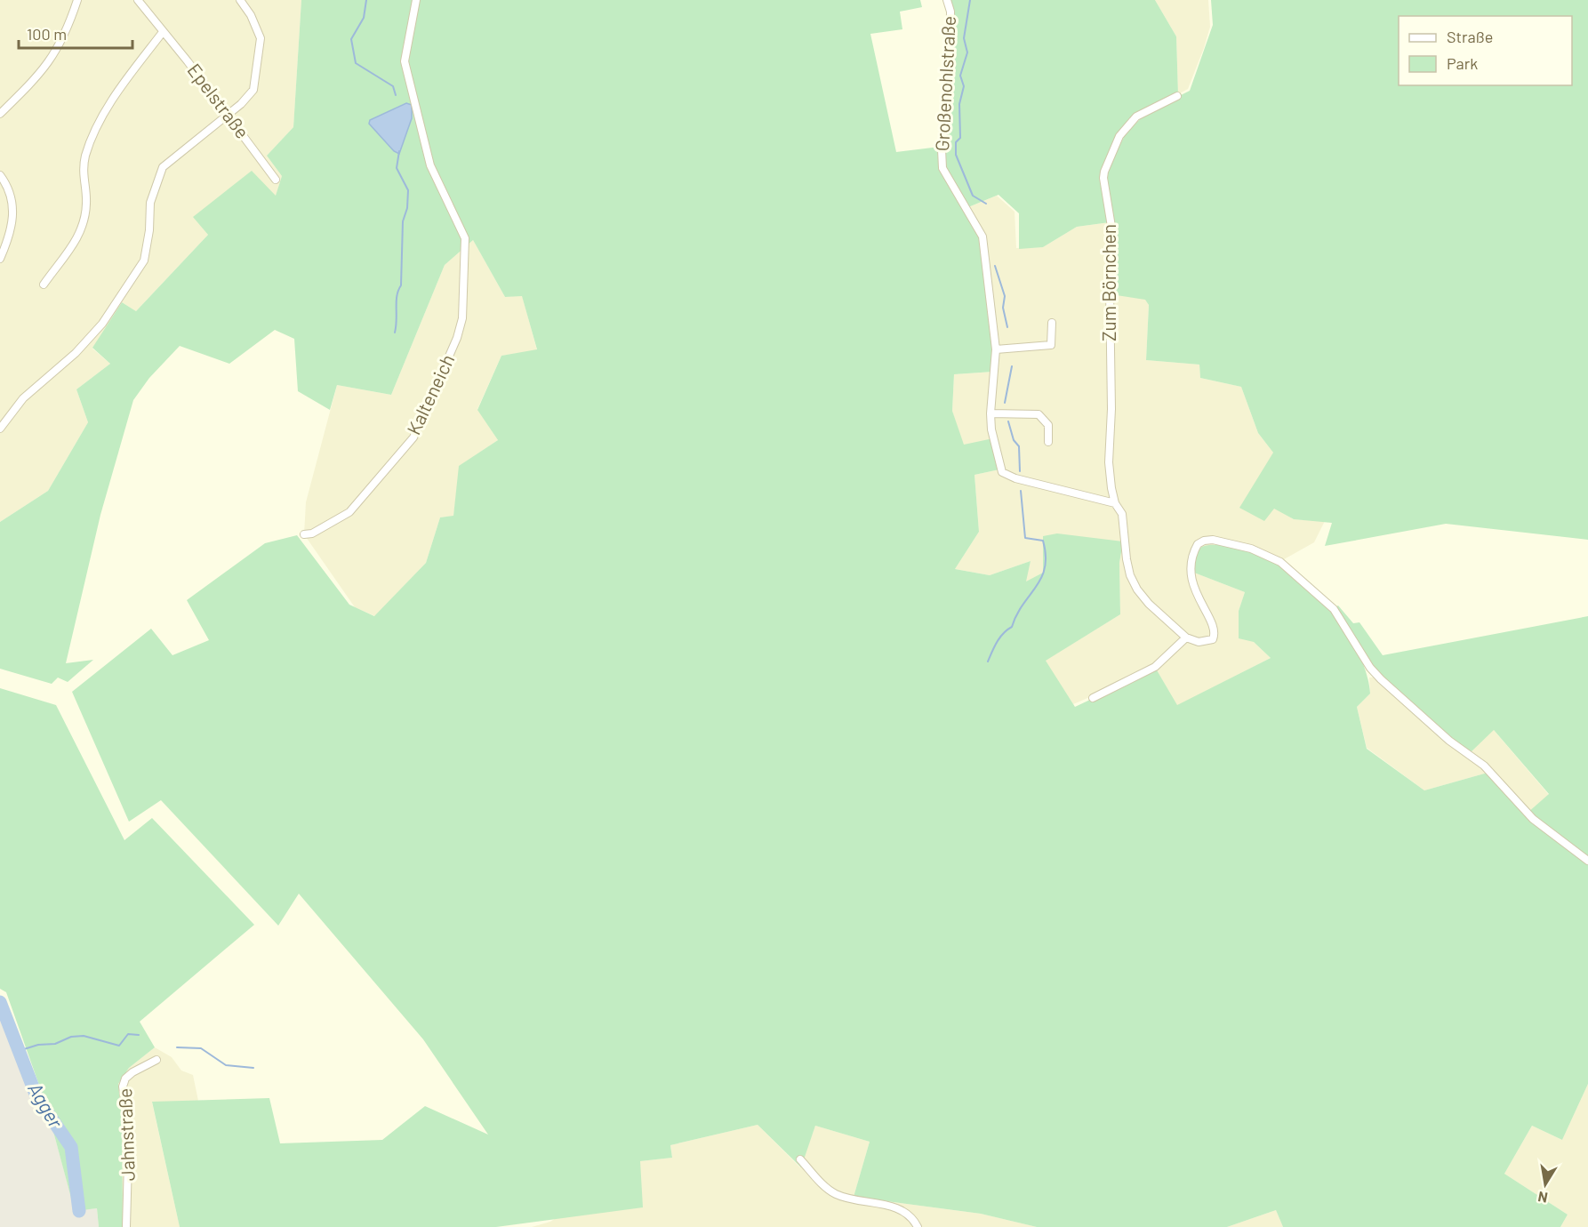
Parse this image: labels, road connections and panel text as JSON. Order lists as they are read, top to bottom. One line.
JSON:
{"streets":{"street":["Großenohlstraße","Epelstraße","Zum Börnchen","Kalteneich","Jahnstraße"]},"water":["Agger"],"legend":["Straße","Park"],"scale_bar":"100 m","north":"bottom"}
